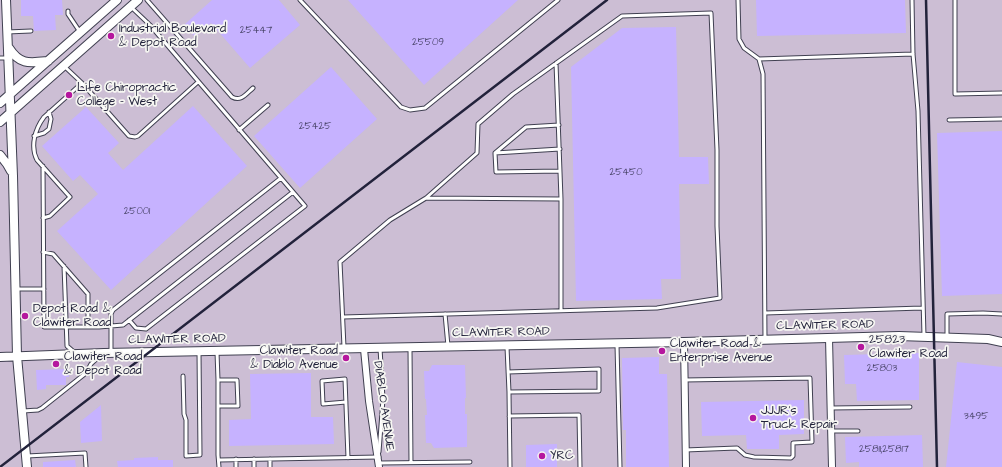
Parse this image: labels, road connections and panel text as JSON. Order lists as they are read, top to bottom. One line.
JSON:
{"streets":{"street":["CLAWITER ROAD","DIABLO AVENUE"]},"crossings":[["CLAWITER ROAD","DIABLO AVENUE"]],"places":["Industrial Boulevard & Depot Road","Life Chiropractic College - West","Depot Road & Clawiter Road","25823 Clawiter Road","Clawiter Road & Enterprise Avenue","Clawiter Road & Diablo Avenue","Clawiter Road & Depot Road","JJJR's Truck Repair","YRC"],"house_numbers":["25447","25509","25425","25450","25001","25803","3495","25811;25817"]}
